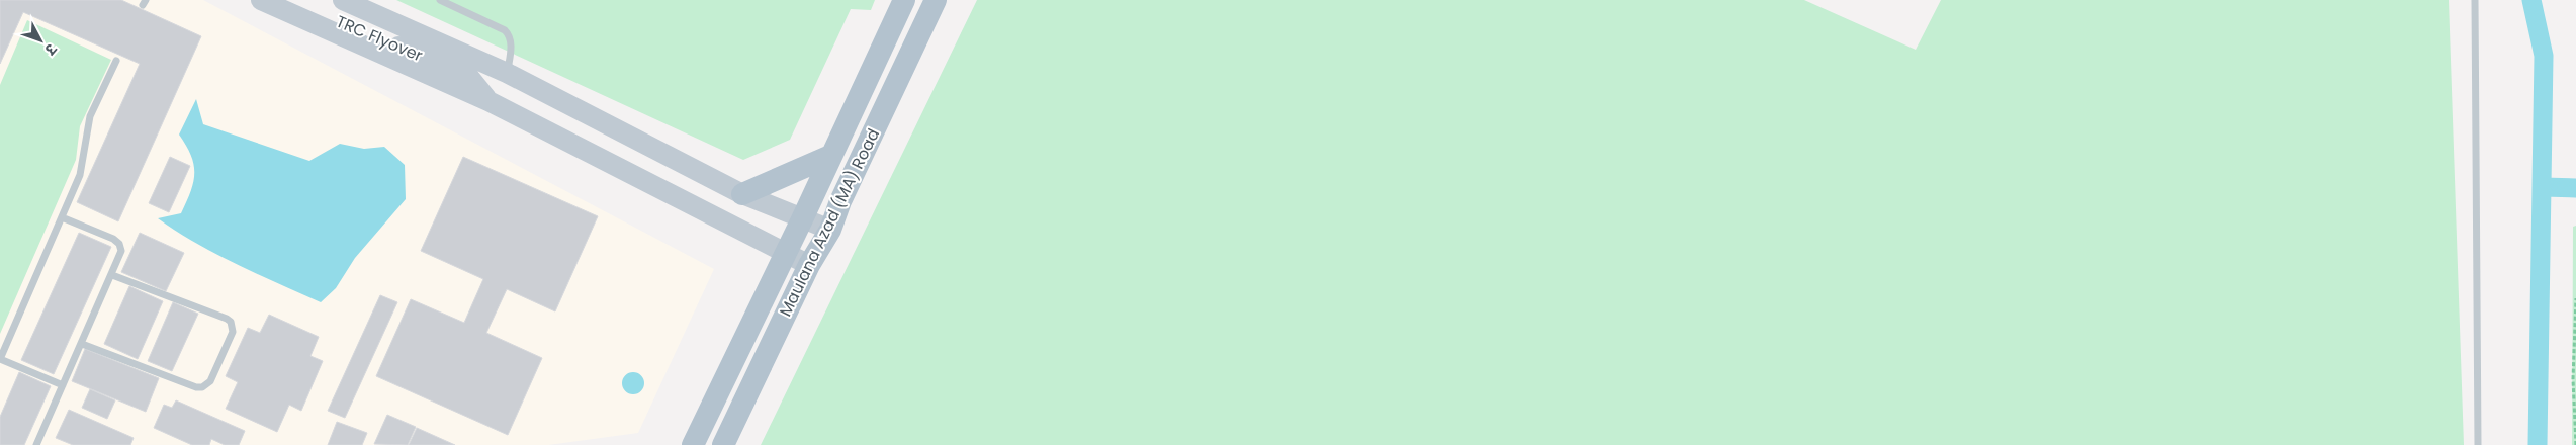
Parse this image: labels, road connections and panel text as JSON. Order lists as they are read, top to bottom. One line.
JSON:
{"streets":{"main road":["TRC Flyover","Maulana Azad (MA) Road"]},"north":"bottom right"}
